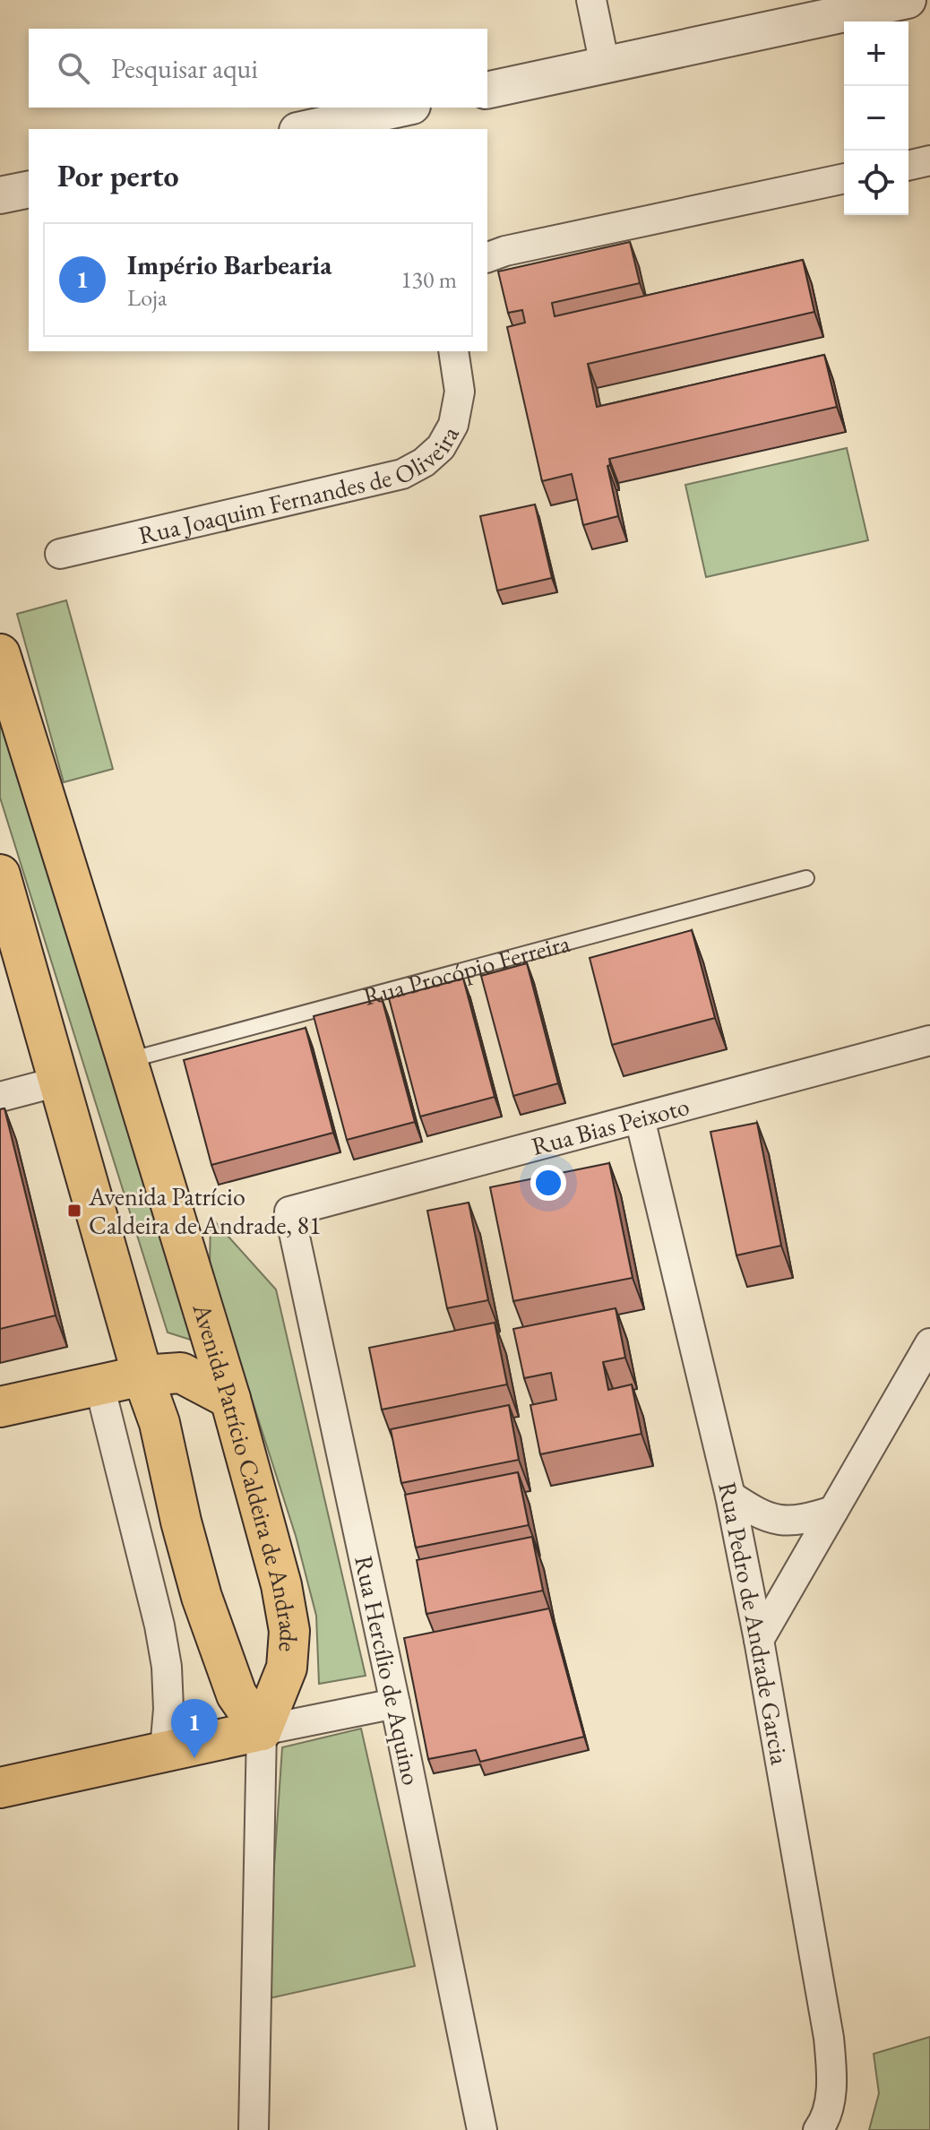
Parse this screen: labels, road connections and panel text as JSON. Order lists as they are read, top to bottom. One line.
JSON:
{"streets":{"main road":["Avenida Patrício Caldeira de Andrade"],"street":["Rua Joaquim Fernandes de Oliveira","Rua Bias Peixoto","Rua Pedro de Andrade Garcia","Rua Hercílio de Aquino"],"lane":["Rua Procópio Ferreira"]},"crossings":[["Rua Procópio Ferreira","Avenida Patrício Caldeira de Andrade"],["Rua Bias Peixoto","Rua Pedro de Andrade Garcia"],["Rua Bias Peixoto","Rua Hercílio de Aquino"]],"places":{"transit":["Avenida Patrício Caldeira de Andrade, 81"]},"page":{"map_buttons":["+","−"],"search":"Pesquisar aqui","heading":"Por perto","list":[{"mark":"1","name":"Império Barbearia","note":"Loja","value":"130 m"}],"pins":"1"}}
